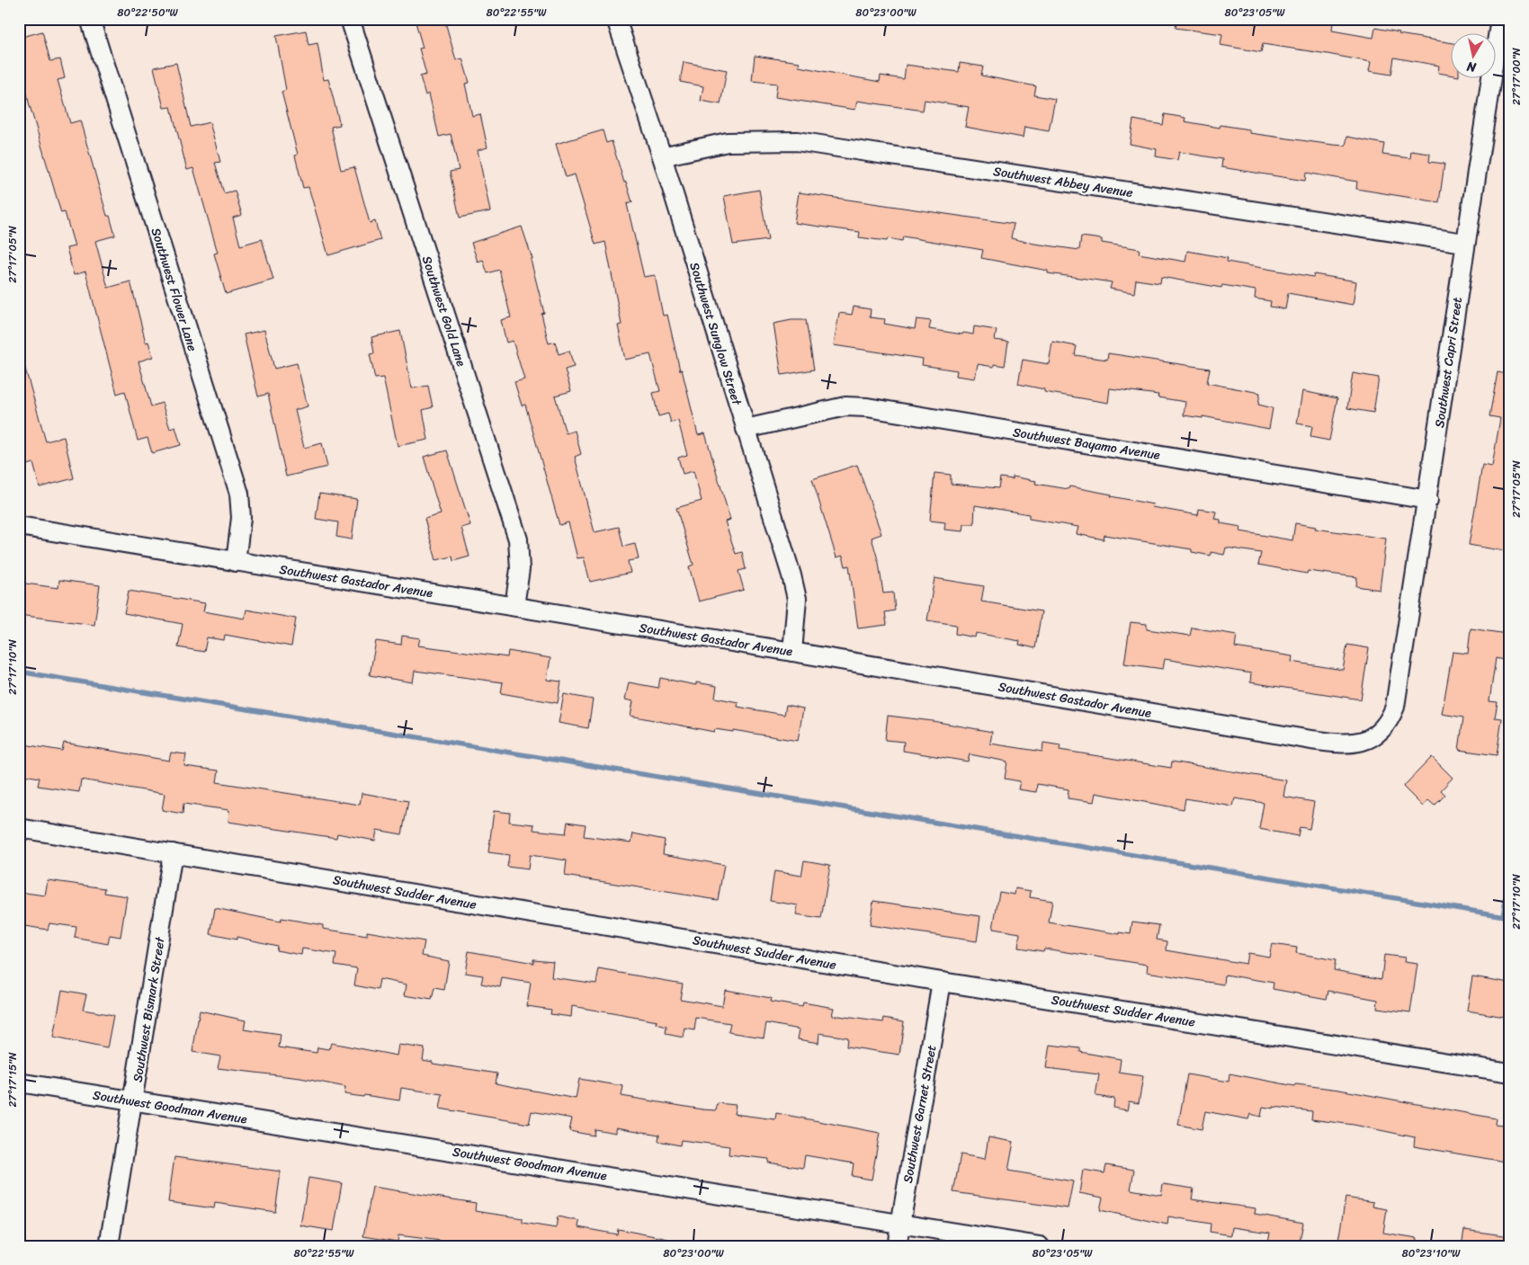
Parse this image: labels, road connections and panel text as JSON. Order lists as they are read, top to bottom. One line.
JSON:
{"streets":{"street":["Southwest Abbey Avenue","Southwest Flower Lane","Southwest Gold Lane","Southwest Sunglow Street","Southwest Capri Street","Southwest Bayamo Avenue","Southwest Gastador Avenue","Southwest Sudder Avenue","Southwest Bismark Street","Southwest Goodman Avenue","Southwest Garnet Street"]},"crossings":[["Southwest Abbey Avenue","Southwest Sunglow Street"],["Southwest Abbey Avenue","Southwest Capri Street"],["Southwest Flower Lane","Southwest Gastador Avenue"],["Southwest Gold Lane","Southwest Gastador Avenue"],["Southwest Sunglow Street","Southwest Bayamo Avenue"],["Southwest Sunglow Street","Southwest Gastador Avenue"],["Southwest Capri Street","Southwest Bayamo Avenue"],["Southwest Capri Street","Southwest Gastador Avenue"],["Southwest Sudder Avenue","Southwest Bismark Street"],["Southwest Sudder Avenue","Southwest Garnet Street"],["Southwest Bismark Street","Southwest Goodman Avenue"],["Southwest Goodman Avenue","Southwest Garnet Street"]],"north":"bottom","coordinates":["80°22'50\"W","80°22'55\"W","80°23'00\"W","80°23'05\"W","27°17'00\"N","27°17'05\"N","27°17'10\"N","27°17'15\"N","80°23'10\"W"]}
